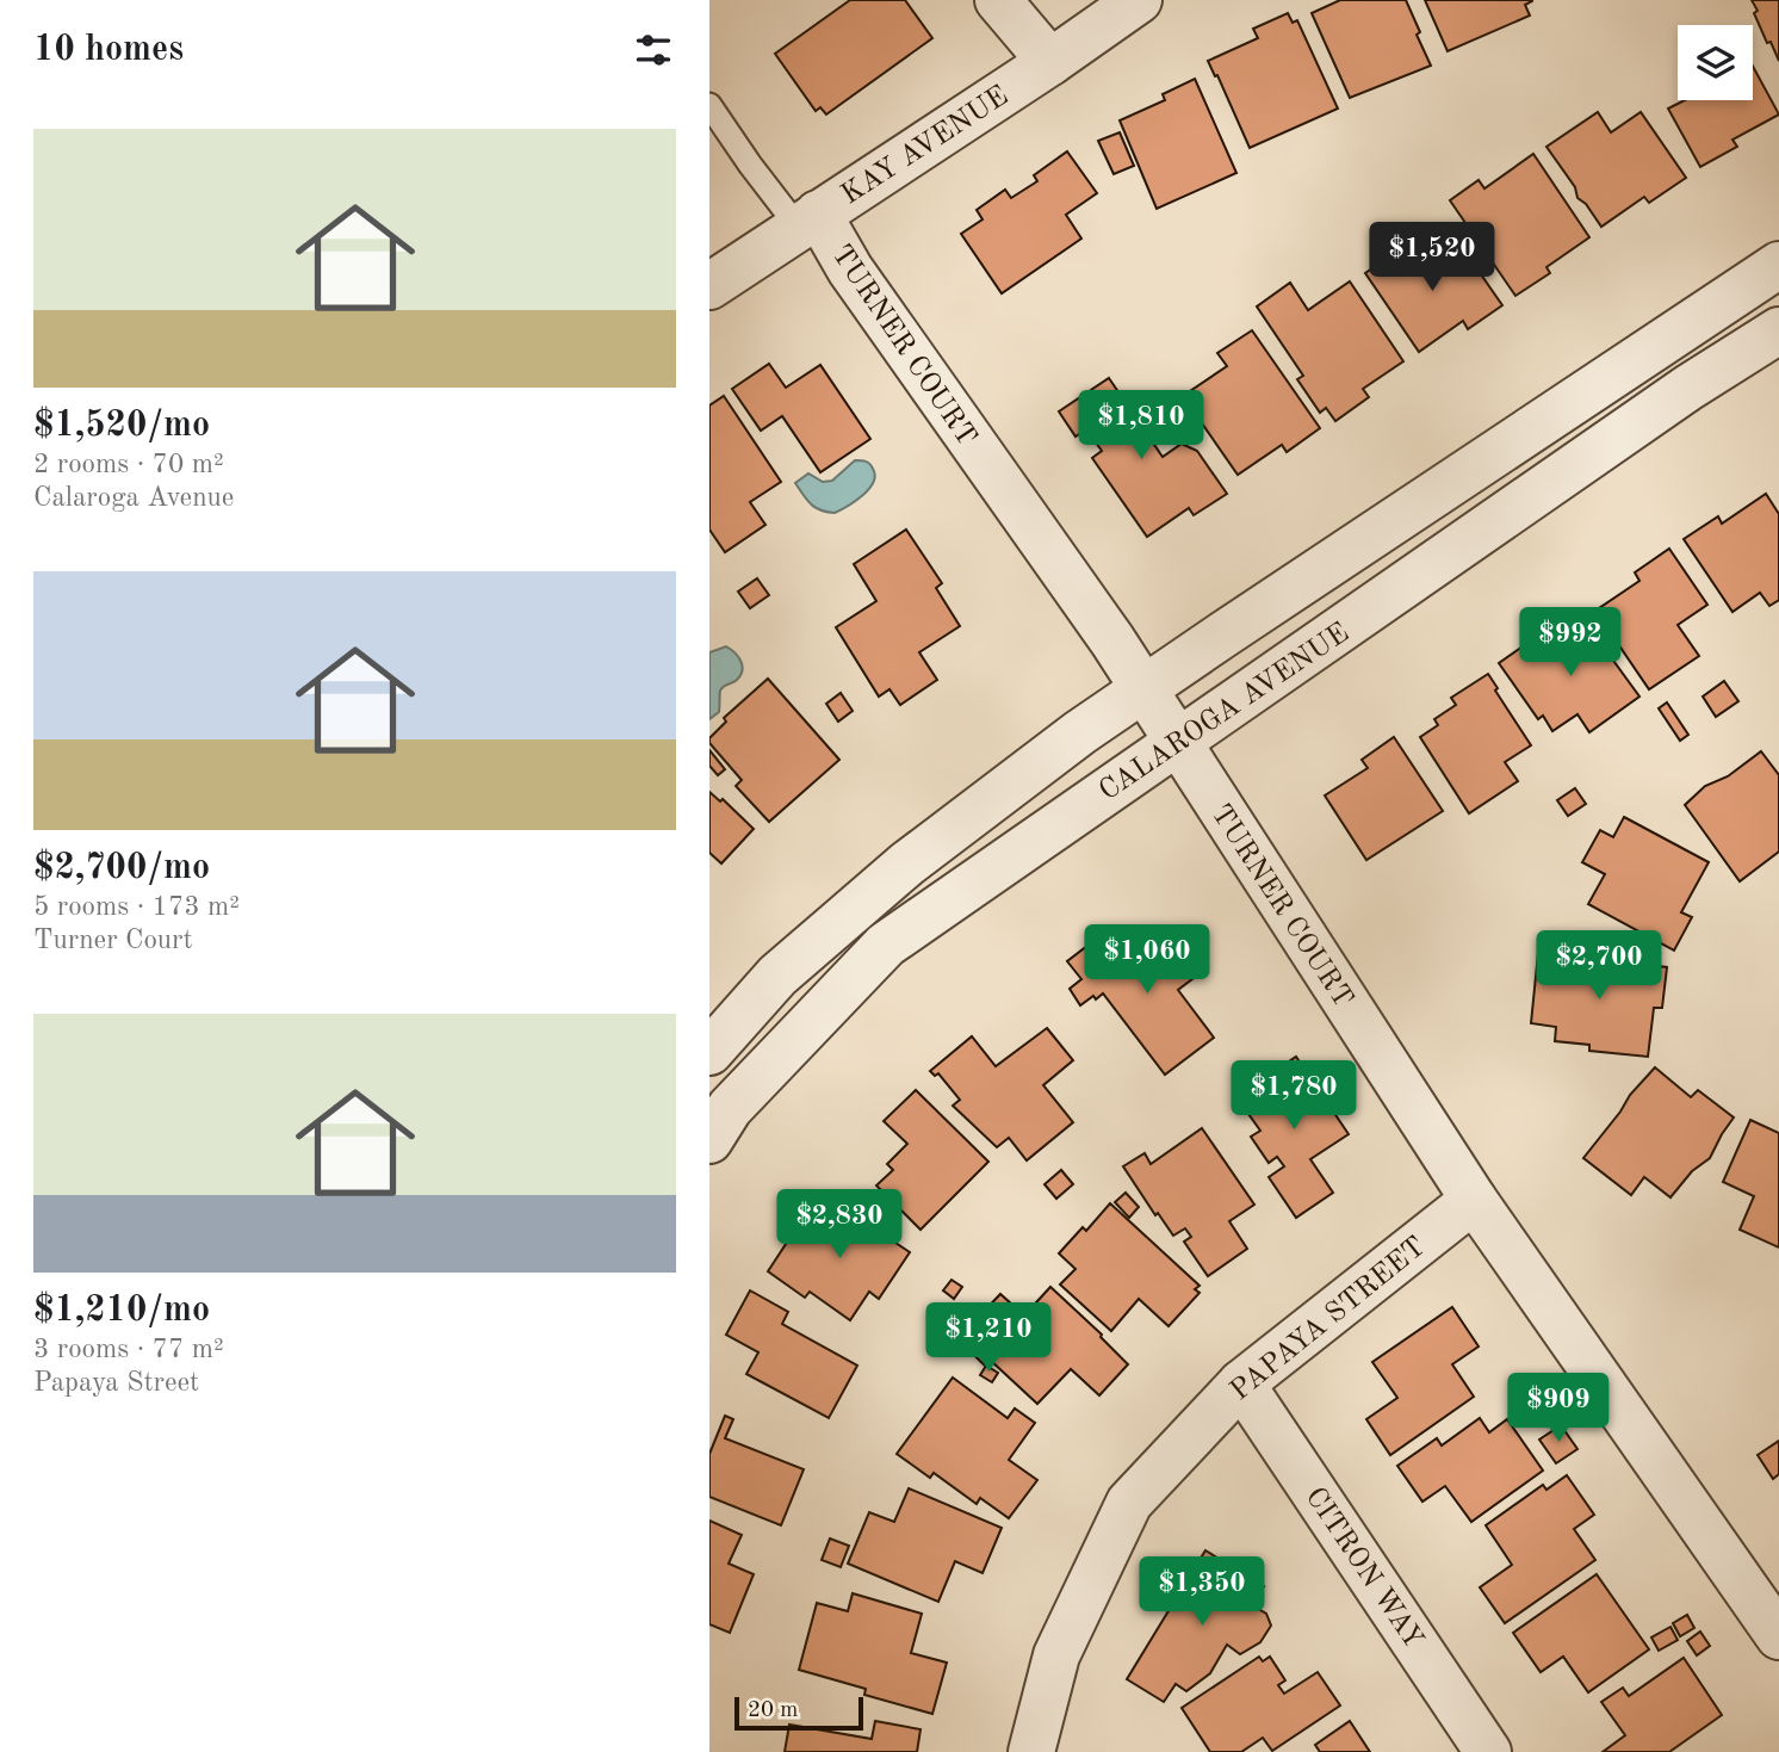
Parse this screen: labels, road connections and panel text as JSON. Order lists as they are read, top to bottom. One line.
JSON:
{"streets":{"street":["KAY AVENUE","TURNER COURT","CALAROGA AVENUE","PAPAYA STREET","CITRON WAY"]},"crossings":[["KAY AVENUE","TURNER COURT"],["TURNER COURT","CALAROGA AVENUE"],["TURNER COURT","PAPAYA STREET"],["PAPAYA STREET","CITRON WAY"]],"scale_bar":"20 m","page":{"heading":"10 homes","list":[{"name":"$1,520/mo","note":"2 rooms · 70 m² · Calaroga Avenue"},{"name":"$2,700/mo","note":"5 rooms · 173 m² · Turner Court"},{"name":"$1,210/mo","note":"3 rooms · 77 m² · Papaya Street"}],"price":["$1,520","$1,810","$992","$1,060","$2,700","$1,780","$2,830","$1,210","$909","$1,350"],"scale":"20 m"}}
